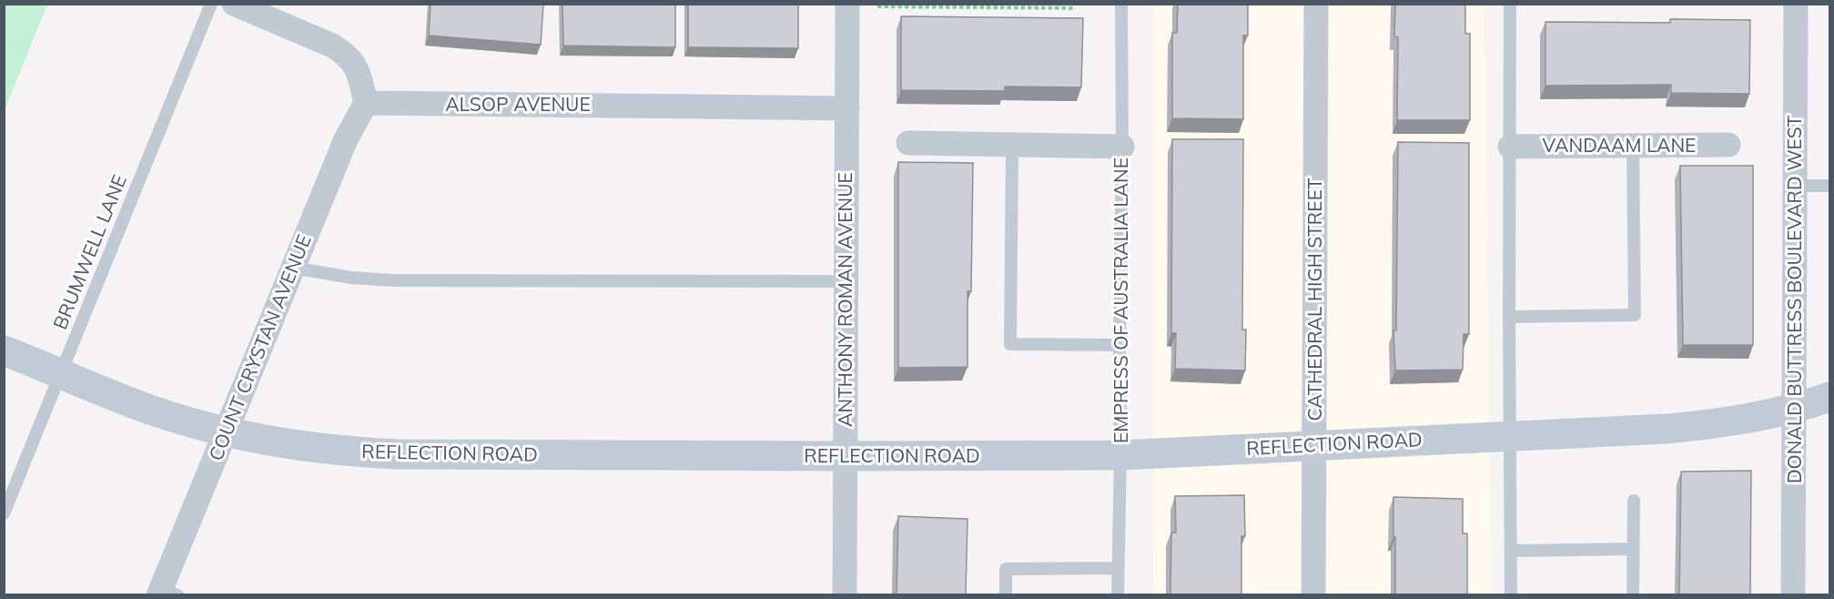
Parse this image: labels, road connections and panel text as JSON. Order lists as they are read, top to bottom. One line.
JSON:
{"streets":{"street":["ALSOP AVENUE","VANDAAM LANE","ANTHONY ROMAN AVENUE","CATHEDRAL HIGH STREET","DONALD BUTTRESS BOULEVARD WEST","EMPRESS OF AUSTRALIA LANE","COUNT CRYSTAN AVENUE","REFLECTION ROAD"],"lane":["BRUMWELL LANE"]},"crossings":[["ALSOP AVENUE","ANTHONY ROMAN AVENUE"],["ALSOP AVENUE","COUNT CRYSTAN AVENUE"],["BRUMWELL LANE","REFLECTION ROAD"],["ANTHONY ROMAN AVENUE","REFLECTION ROAD"],["CATHEDRAL HIGH STREET","REFLECTION ROAD"],["DONALD BUTTRESS BOULEVARD WEST","REFLECTION ROAD"],["EMPRESS OF AUSTRALIA LANE","REFLECTION ROAD"],["COUNT CRYSTAN AVENUE","REFLECTION ROAD"]]}
